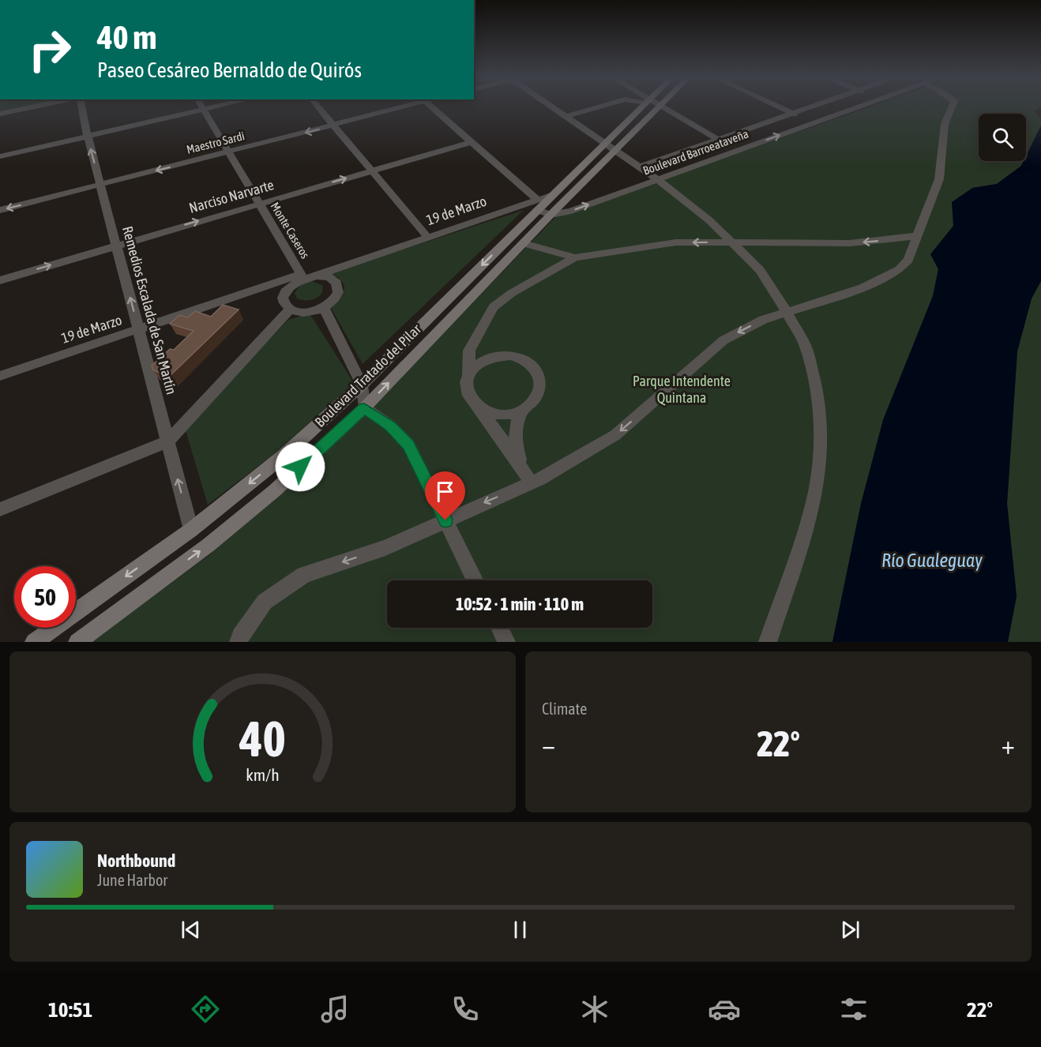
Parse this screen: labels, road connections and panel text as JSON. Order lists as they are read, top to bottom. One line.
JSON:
{"streets":{"main road":["Boulevard Tratado del Pilar"],"street":["Maestro Sardi","Boulevard Barroeataveña","Narciso Narvarte","19 de Marzo","Monte Caseros","Remedios Escalada de San Martín"]},"crossings":[["Maestro Sardi","Monte Caseros"],["Maestro Sardi","Remedios Escalada de San Martín"],["Boulevard Barroeataveña","19 de Marzo"],["Boulevard Barroeataveña","Boulevard Tratado del Pilar"],["Narciso Narvarte","Monte Caseros"],["Narciso Narvarte","Remedios Escalada de San Martín"],["19 de Marzo","Monte Caseros"],["19 de Marzo","Remedios Escalada de San Martín"],["19 de Marzo","Boulevard Tratado del Pilar"],["Remedios Escalada de San Martín","Boulevard Tratado del Pilar"]],"one_way":["Narciso Narvarte","Remedios Escalada de San Martín"],"water":["Río Gualeguay"],"parks":["Parque Intendente Quintana"],"page":{"turn":["40 m","Paseo Cesáreo Bernaldo de Quirós"],"limit":"50","trip":"10:52 · 1 min · 110 m","tile":"Climate","heat":["−","22°","+"],"song":["Northbound","June Harbor"],"tabs":["10:51","22°"],"gauge":["40","km/h"]}}
